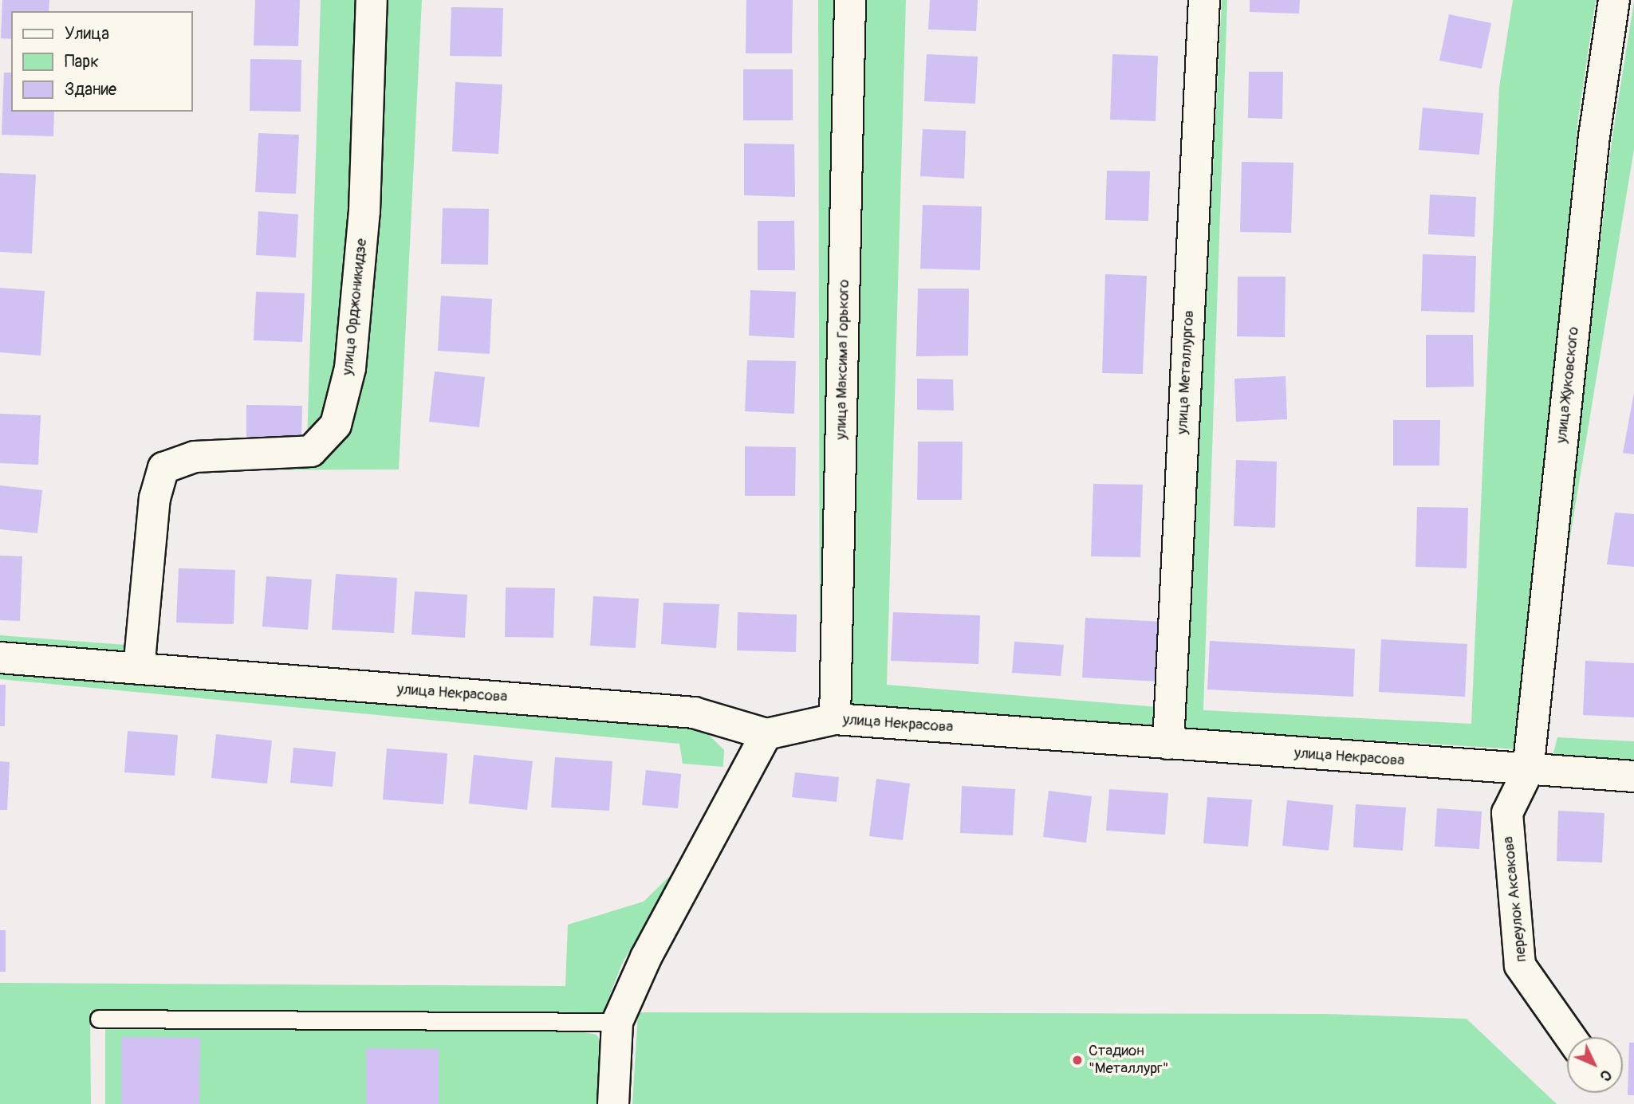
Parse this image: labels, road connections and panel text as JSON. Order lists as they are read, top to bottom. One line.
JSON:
{"streets":{"street":["улица Орджоникидзе","улица Максима Горького","улица Металлургов","улица Жуковского","улица Некрасова","переулок Аксакова"]},"crossings":[["улица Орджоникидзе","улица Некрасова"],["улица Максима Горького","улица Некрасова"],["улица Металлургов","улица Некрасова"],["улица Жуковского","улица Некрасова"],["улица Жуковского","переулок Аксакова"],["улица Некрасова","переулок Аксакова"]],"places":["Стадион \"Металлург\""],"legend":["Улица","Парк","Здание"],"north":"bottom right"}
